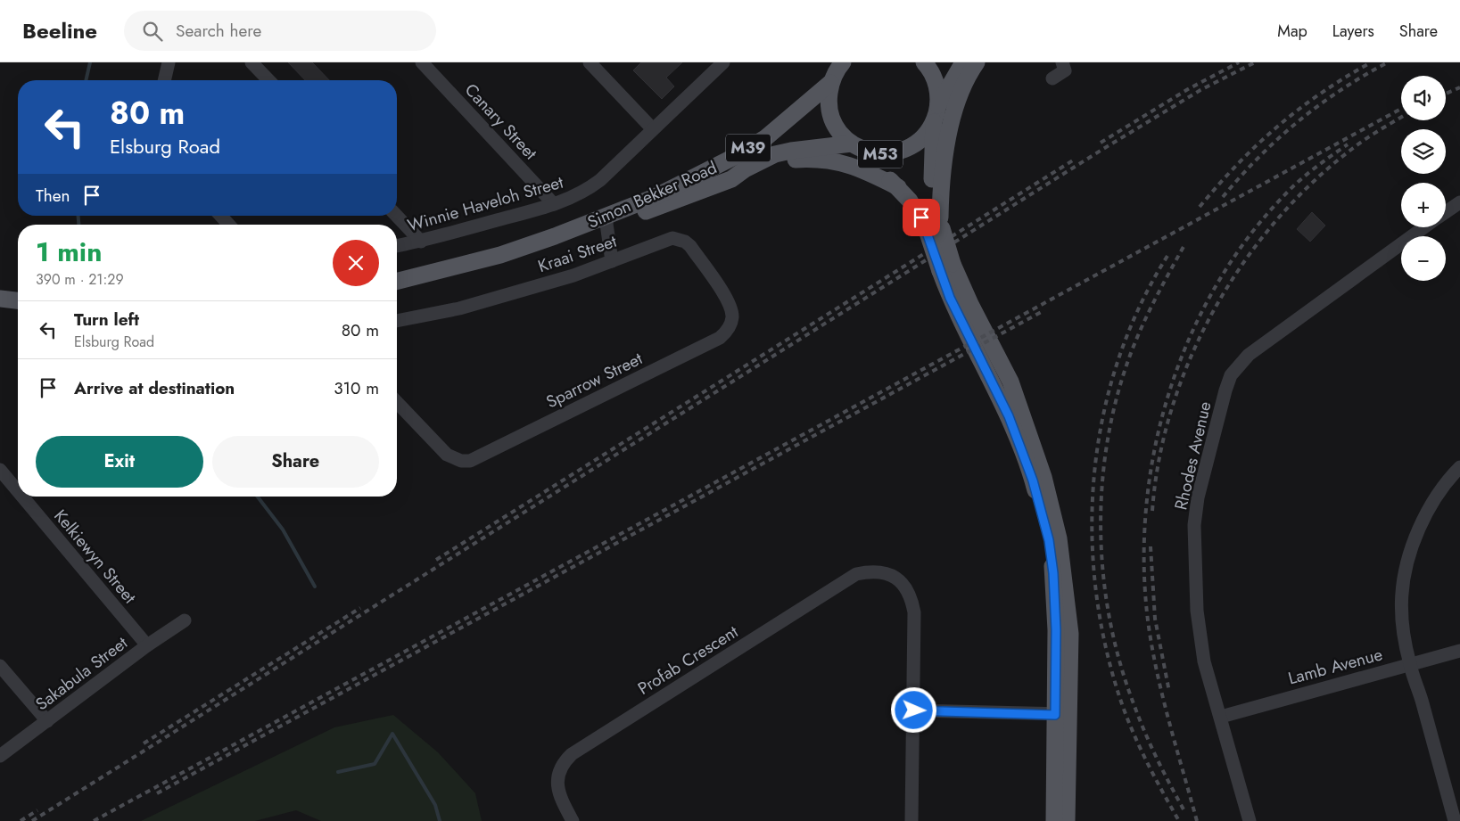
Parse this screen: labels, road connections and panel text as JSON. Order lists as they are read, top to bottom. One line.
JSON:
{"streets":{"main road":["M39","M53","Simon Bekker Road"],"street":["Canary Street","Winnie Haveloh Street","Kraai Street","Sparrow Street","Rhodes Avenue","Kelkiewyn Street","Profab Crescent","Lamb Avenue","Sakabula Street"]},"crossings":[["Canary Street","Winnie Haveloh Street"],["M53","Simon Bekker Road"],["Kraai Street","Sparrow Street"],["Rhodes Avenue","Lamb Avenue"],["Kelkiewyn Street","Sakabula Street"]],"page":{"header":"Beeline","search":"Search here","nav":["Map","Layers","Share"],"map_buttons":["+","−"],"turn":["80 m","Elsburg Road"],"then":"Then","heading":["1 min","390 m · 21:29"],"list":[{"name":"Turn left","note":"Elsburg Road","value":"80 m"},{"name":"Arrive at destination","value":"310 m"}],"buttons":["Exit","Share"]}}
